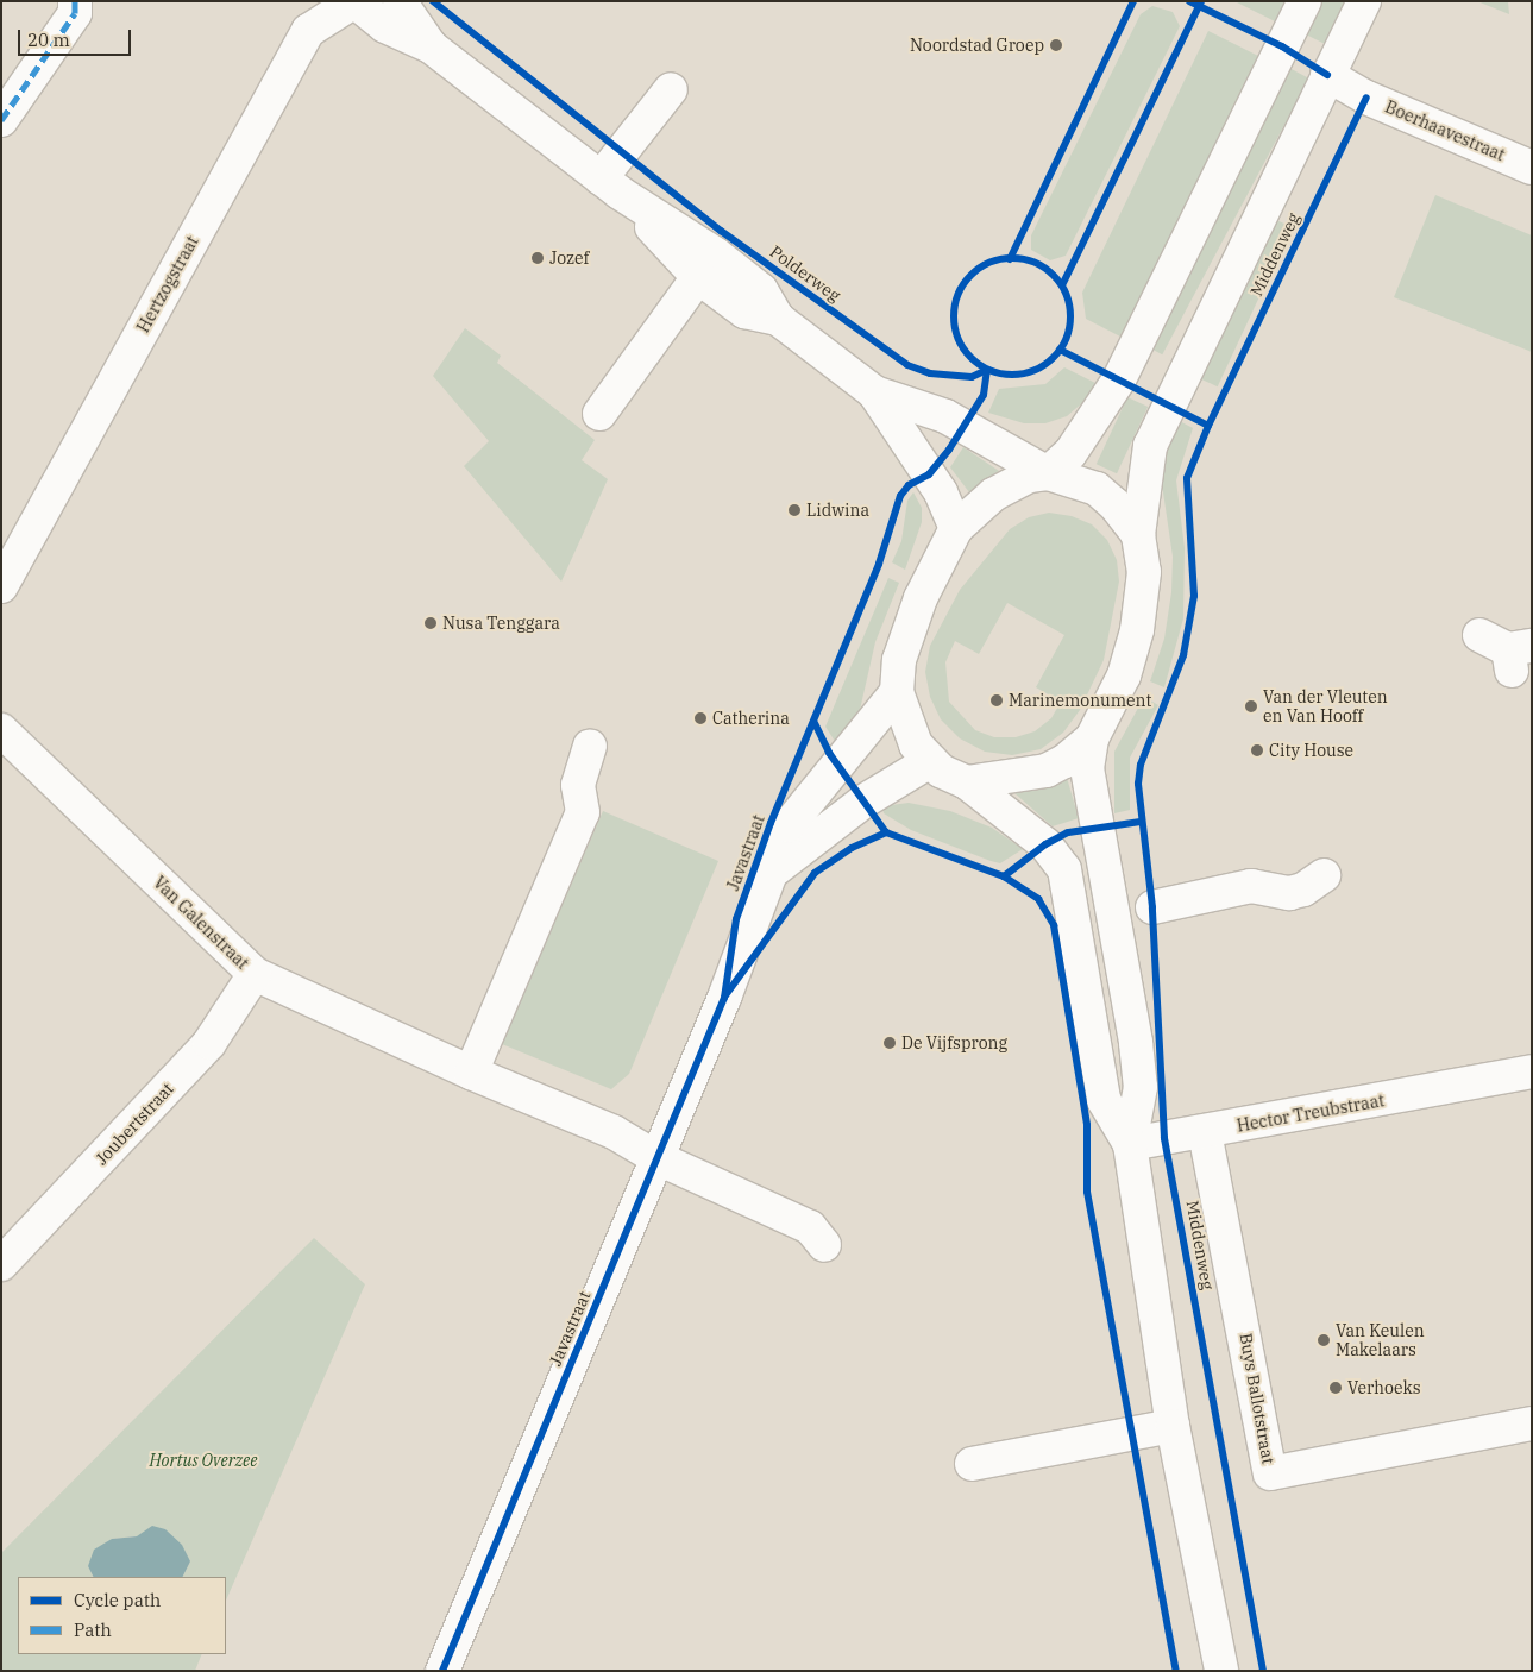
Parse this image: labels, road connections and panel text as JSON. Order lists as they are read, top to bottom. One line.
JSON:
{"streets":{"main road":["Boerhaavestraat","Middenweg","Hertzogstraat","Javastraat","Van Galenstraat","Hector Treubstraat","Joubertstraat","Buys Ballotstraat"],"cycle path":["Polderweg"]},"crossings":[["Boerhaavestraat","Middenweg"],["Javastraat","Van Galenstraat"],["Van Galenstraat","Joubertstraat"],["Hector Treubstraat","Buys Ballotstraat"]],"parks":["Hortus Overzee"],"places":["Noordstad Groep","Jozef","Lidwina","Nusa Tenggara","Marinemonument","Van der Vleuten en Van Hooff","Catherina","City House","De Vijfsprong","Van Keulen Makelaars","Verhoeks"],"legend":["Cycle path","Path"],"scale_bar":"20 m"}
